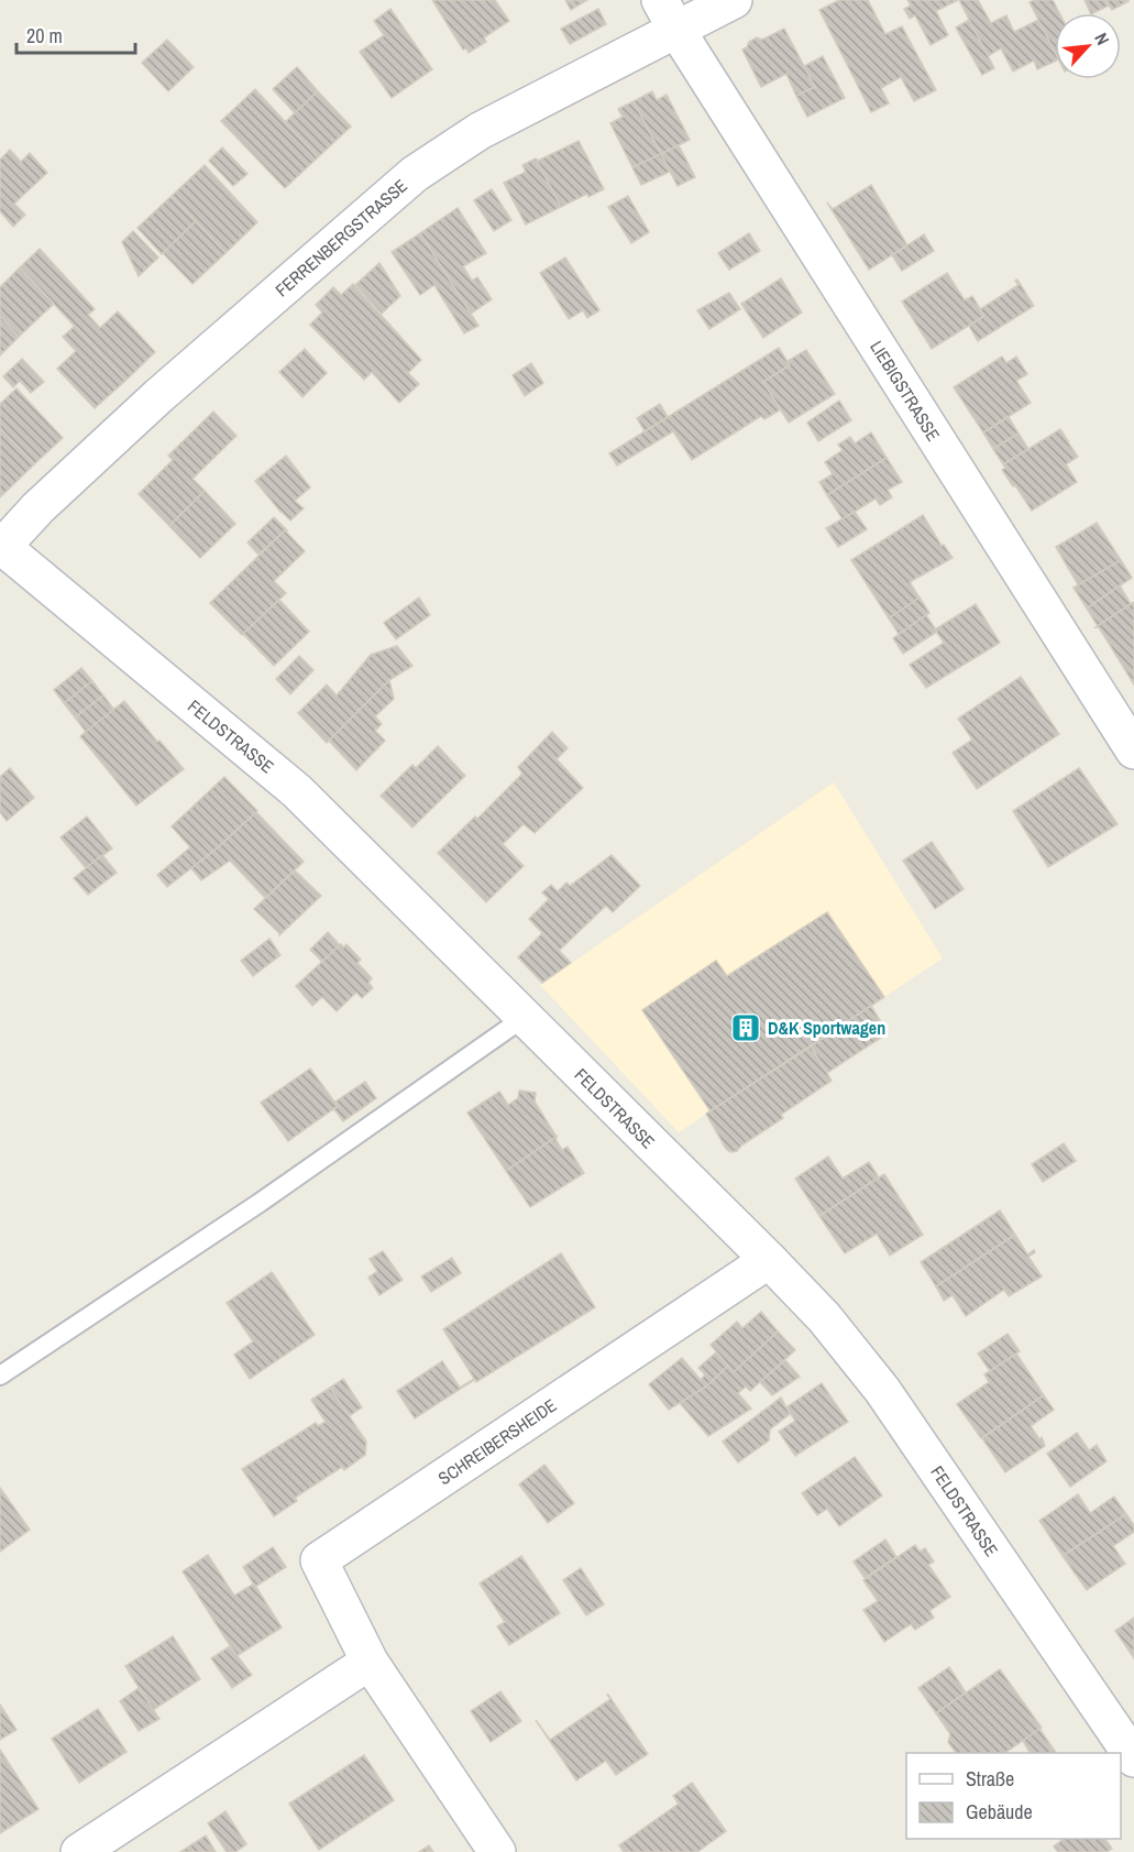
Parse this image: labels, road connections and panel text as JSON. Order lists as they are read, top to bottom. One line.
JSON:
{"streets":{"street":["FERRENBERGSTRASSE","LIEBIGSTRASSE","FELDSTRASSE","SCHREIBERSHEIDE"]},"crossings":[["FERRENBERGSTRASSE","LIEBIGSTRASSE"],["FERRENBERGSTRASSE","FELDSTRASSE"],["FELDSTRASSE","SCHREIBERSHEIDE"]],"places":{"building":["D&K Sportwagen"]},"legend":["Straße","Gebäude"],"scale_bar":"20 m","north":"top right"}
